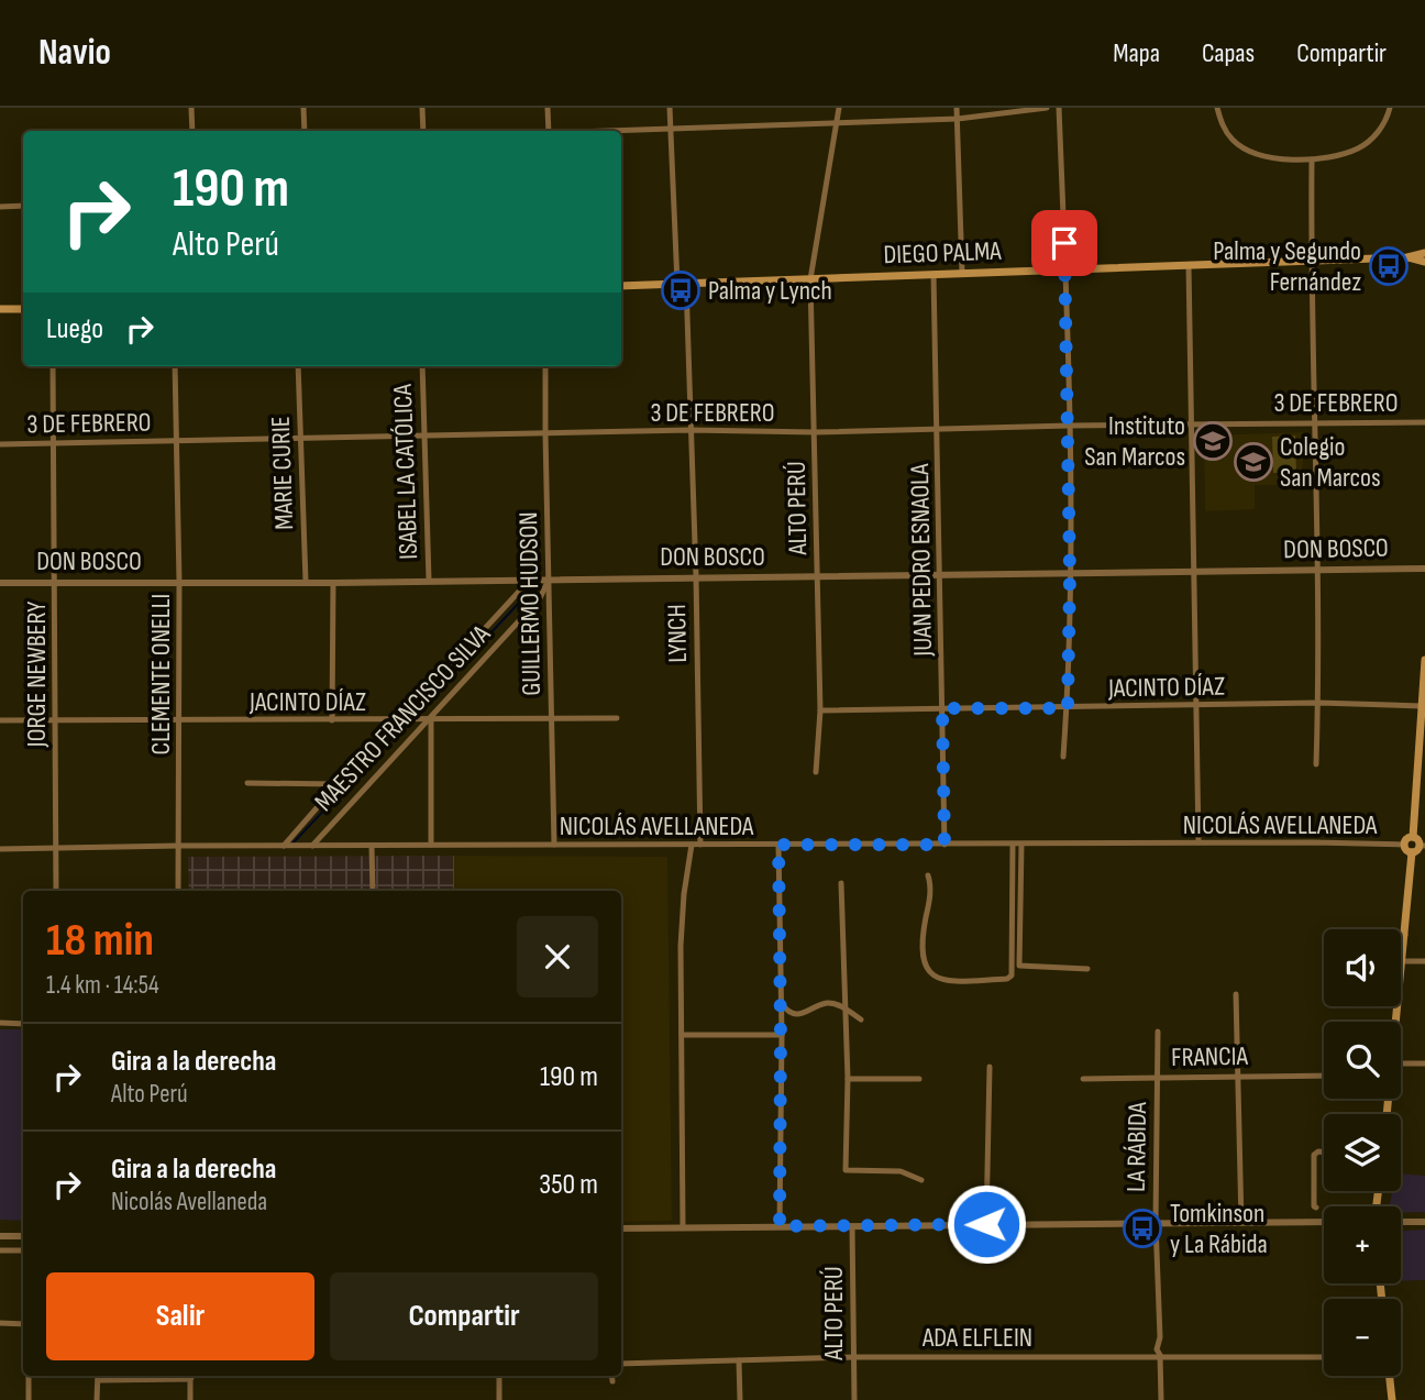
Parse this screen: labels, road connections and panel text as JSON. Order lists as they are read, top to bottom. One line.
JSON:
{"streets":{"main road":["DIEGO PALMA"],"street":["3 DE FEBRERO","ISABEL LA CATÓLICA","MARIE CURIE","ALTO PERÚ","DON BOSCO","JUAN PEDRO ESNAOLA","GUILLERMO HUDSON","LYNCH","JORGE NEWBERY","CLEMENTE ONELLI","JACINTO DÍAZ","MAESTRO FRANCISCO SILVA","NICOLÁS AVELLANEDA","FRANCIA","LA RÁBIDA","ADA ELFLEIN"]},"crossings":[["DIEGO PALMA","ALTO PERÚ"],["DIEGO PALMA","JUAN PEDRO ESNAOLA"],["DIEGO PALMA","LYNCH"],["3 DE FEBRERO","ISABEL LA CATÓLICA"],["3 DE FEBRERO","MARIE CURIE"],["3 DE FEBRERO","ALTO PERÚ"],["3 DE FEBRERO","JUAN PEDRO ESNAOLA"],["3 DE FEBRERO","GUILLERMO HUDSON"],["3 DE FEBRERO","LYNCH"],["3 DE FEBRERO","JORGE NEWBERY"],["3 DE FEBRERO","CLEMENTE ONELLI"],["ISABEL LA CATÓLICA","DON BOSCO"],["MARIE CURIE","DON BOSCO"],["ALTO PERÚ","DON BOSCO"],["ALTO PERÚ","JACINTO DÍAZ"],["ALTO PERÚ","ADA ELFLEIN"],["DON BOSCO","JUAN PEDRO ESNAOLA"],["DON BOSCO","GUILLERMO HUDSON"],["DON BOSCO","LYNCH"],["DON BOSCO","JORGE NEWBERY"],["DON BOSCO","CLEMENTE ONELLI"],["DON BOSCO","MAESTRO FRANCISCO SILVA"],["JUAN PEDRO ESNAOLA","JACINTO DÍAZ"],["JUAN PEDRO ESNAOLA","NICOLÁS AVELLANEDA"],["GUILLERMO HUDSON","JACINTO DÍAZ"],["GUILLERMO HUDSON","MAESTRO FRANCISCO SILVA"],["GUILLERMO HUDSON","NICOLÁS AVELLANEDA"],["LYNCH","NICOLÁS AVELLANEDA"],["JORGE NEWBERY","JACINTO DÍAZ"],["JORGE NEWBERY","NICOLÁS AVELLANEDA"],["CLEMENTE ONELLI","JACINTO DÍAZ"],["CLEMENTE ONELLI","NICOLÁS AVELLANEDA"],["JACINTO DÍAZ","MAESTRO FRANCISCO SILVA"],["MAESTRO FRANCISCO SILVA","NICOLÁS AVELLANEDA"],["FRANCIA","LA RÁBIDA"],["LA RÁBIDA","ADA ELFLEIN"]],"places":{"bus stop":["Palma y Segundo Fernández","Palma y Lynch","Tomkinson y La Rábida"],"school or university":["Instituto San Marcos","Colegio San Marcos"]},"page":{"header":"Navio","nav":["Mapa","Capas","Compartir"],"turn":["190 m","Alto Perú"],"then":"Luego","heading":["18 min","1.4 km · 14:54"],"map_buttons":["+","−"],"list":[{"name":"Gira a la derecha","note":"Alto Perú","value":"190 m"},{"name":"Gira a la derecha","note":"Nicolás Avellaneda","value":"350 m"}],"buttons":["Salir","Compartir"]}}
